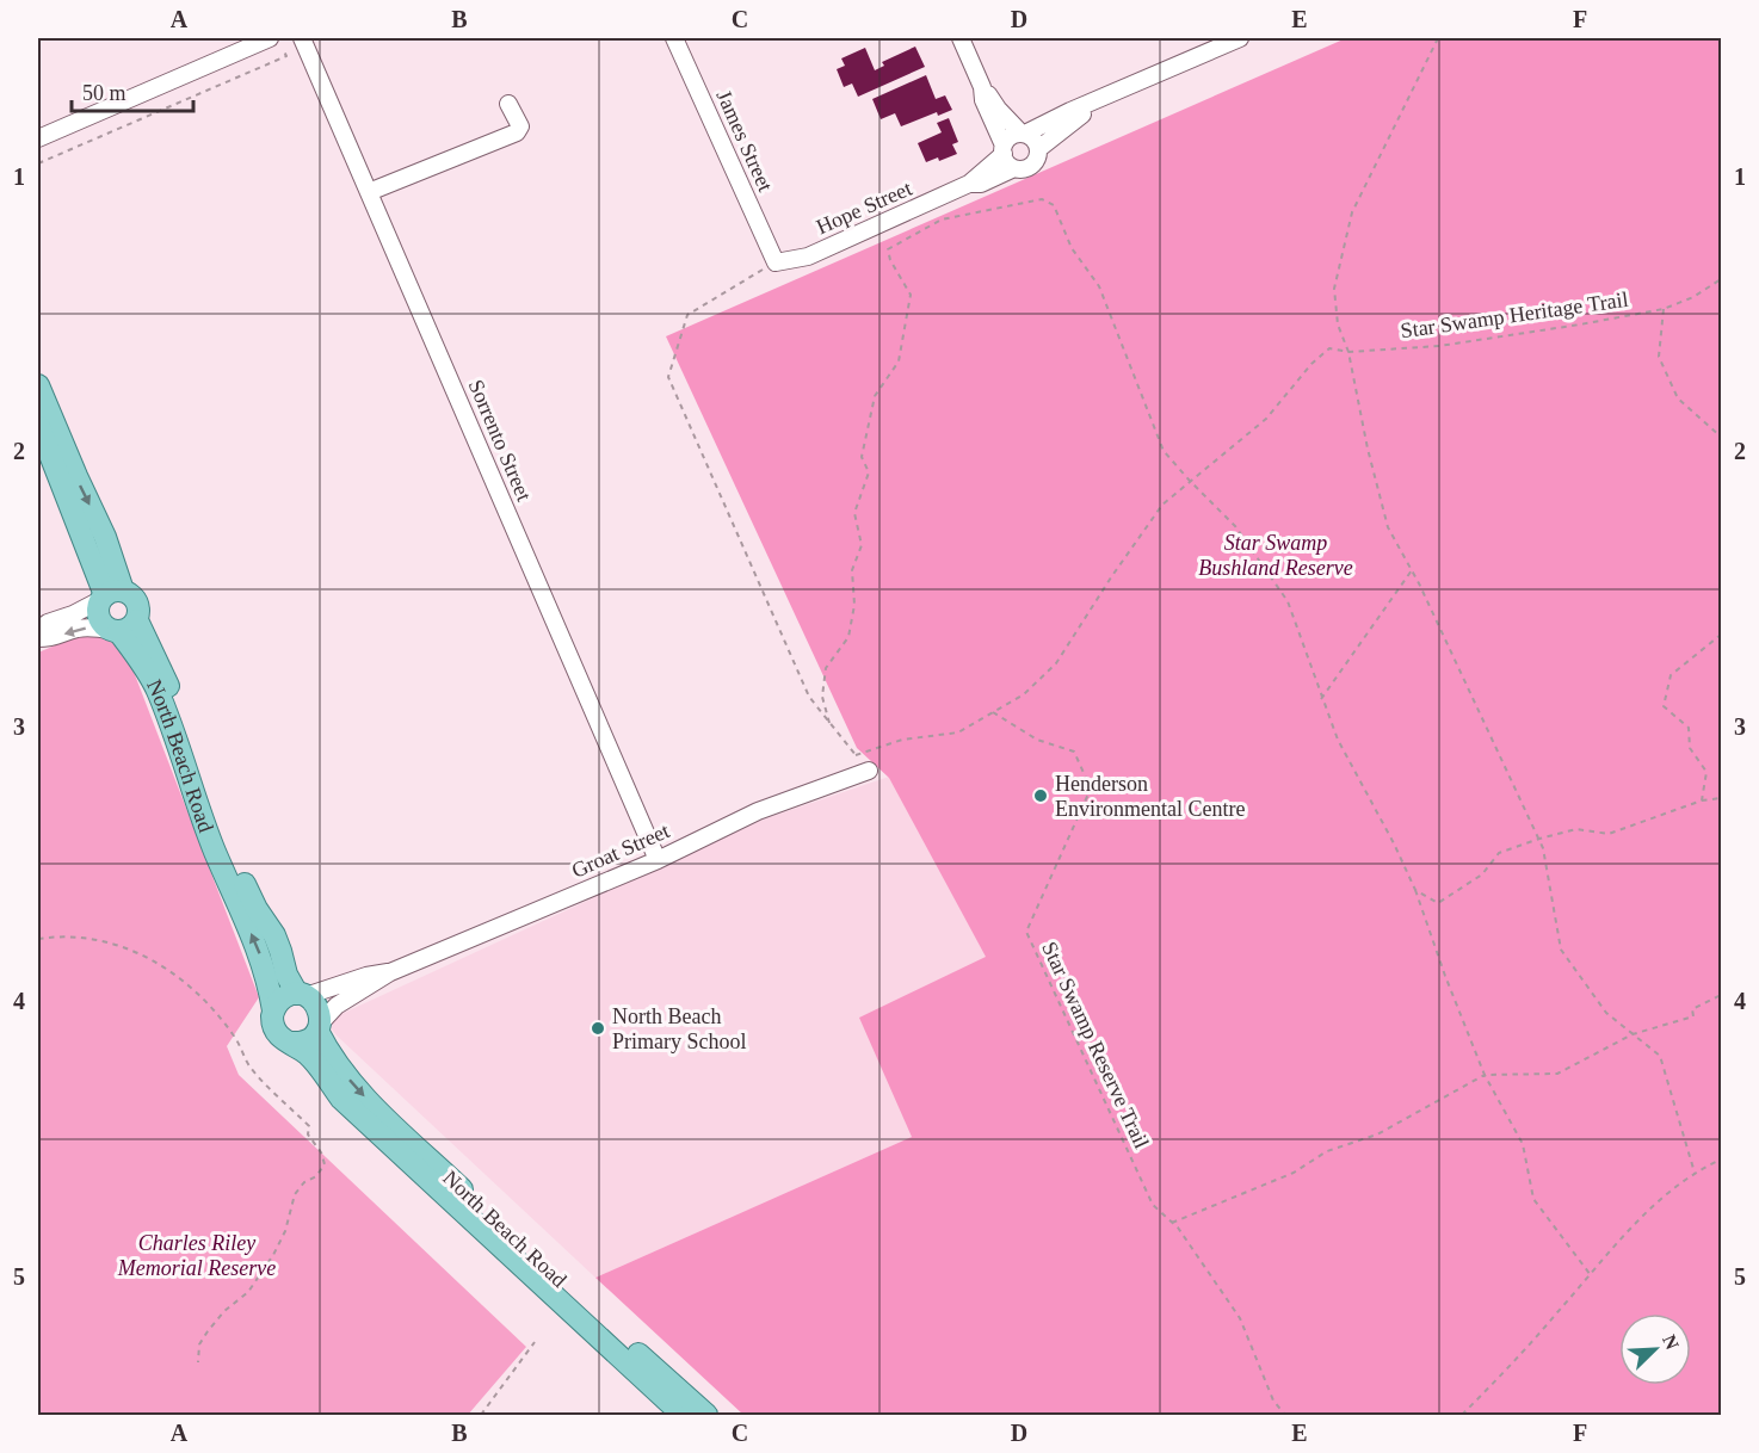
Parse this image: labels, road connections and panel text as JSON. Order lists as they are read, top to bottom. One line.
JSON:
{"streets":{"main road":["North Beach Road"],"street":["James Street","Hope Street","Sorrento Street","Groat Street"],"path":["Star Swamp Heritage Trail","Star Swamp Reserve Trail"]},"crossings":[["James Street","Hope Street"],["Star Swamp Heritage Trail","Star Swamp Reserve Trail"],["Sorrento Street","Groat Street"],["North Beach Road","Groat Street"]],"parks":["Star Swamp Bushland Reserve","Charles Riley Memorial Reserve"],"places":["Henderson Environmental Centre","North Beach Primary School"],"scale_bar":"50 m","north":"top right","grid":{"columns":["A","B","C","D","E","F"],"rows":["1","2","3","4","5"]}}
